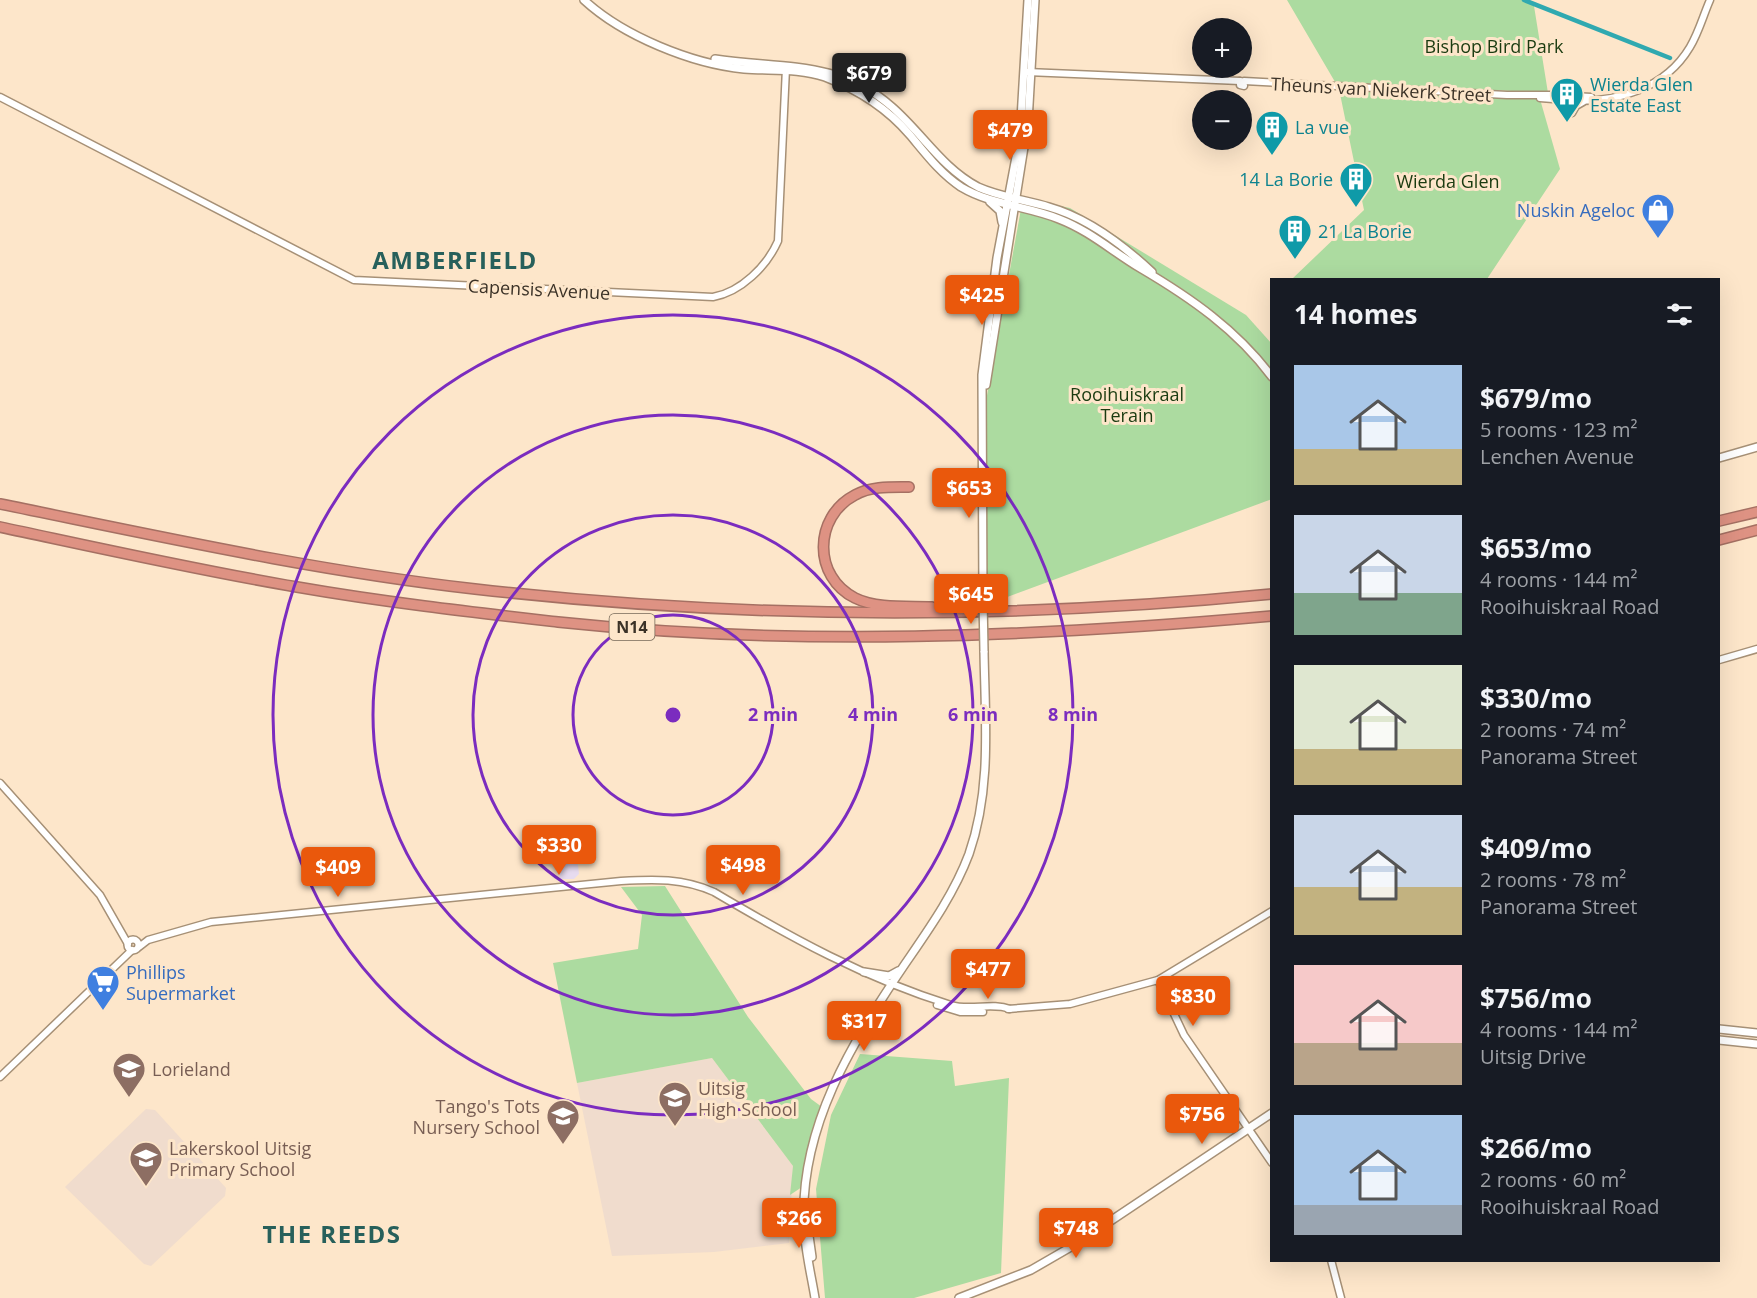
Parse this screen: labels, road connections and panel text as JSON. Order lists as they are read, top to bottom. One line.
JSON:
{"streets":{"highway":["N14"],"street":["Theuns van Niekerk Street","Capensis Avenue"]},"districts":["AMBERFIELD","THE REEDS"],"parks":["Bishop Bird Park","Wierda Glen","Rooihuiskraal Terain"],"places":{"building":["Wierda Glen Estate East","La vue","14 La Borie","21 La Borie"],"shop":["Nuskin Ageloc"],"supermarket":["Phillips Supermarket"],"school or university":["Lorieland","Uitsig High School","Tango's Tots Nursery School","Lakerskool Uitsig Primary School"]},"page":{"map_buttons":["+","−"],"price":["$679","$479","$425","$653","$645","$330","$498","$409","$477","$830","$317","$756","$266","$748"],"heading":"14 homes","list":[{"name":"$679/mo","note":"5 rooms · 123 m² · Lenchen Avenue"},{"name":"$653/mo","note":"4 rooms · 144 m² · Rooihuiskraal Road"},{"name":"$330/mo","note":"2 rooms · 74 m² · Panorama Street"},{"name":"$409/mo","note":"2 rooms · 78 m² · Panorama Street"},{"name":"$756/mo","note":"4 rooms · 144 m² · Uitsig Drive"},{"name":"$266/mo","note":"2 rooms · 60 m² · Rooihuiskraal Road"}]},"rings":["2 min","4 min","6 min","8 min"]}
